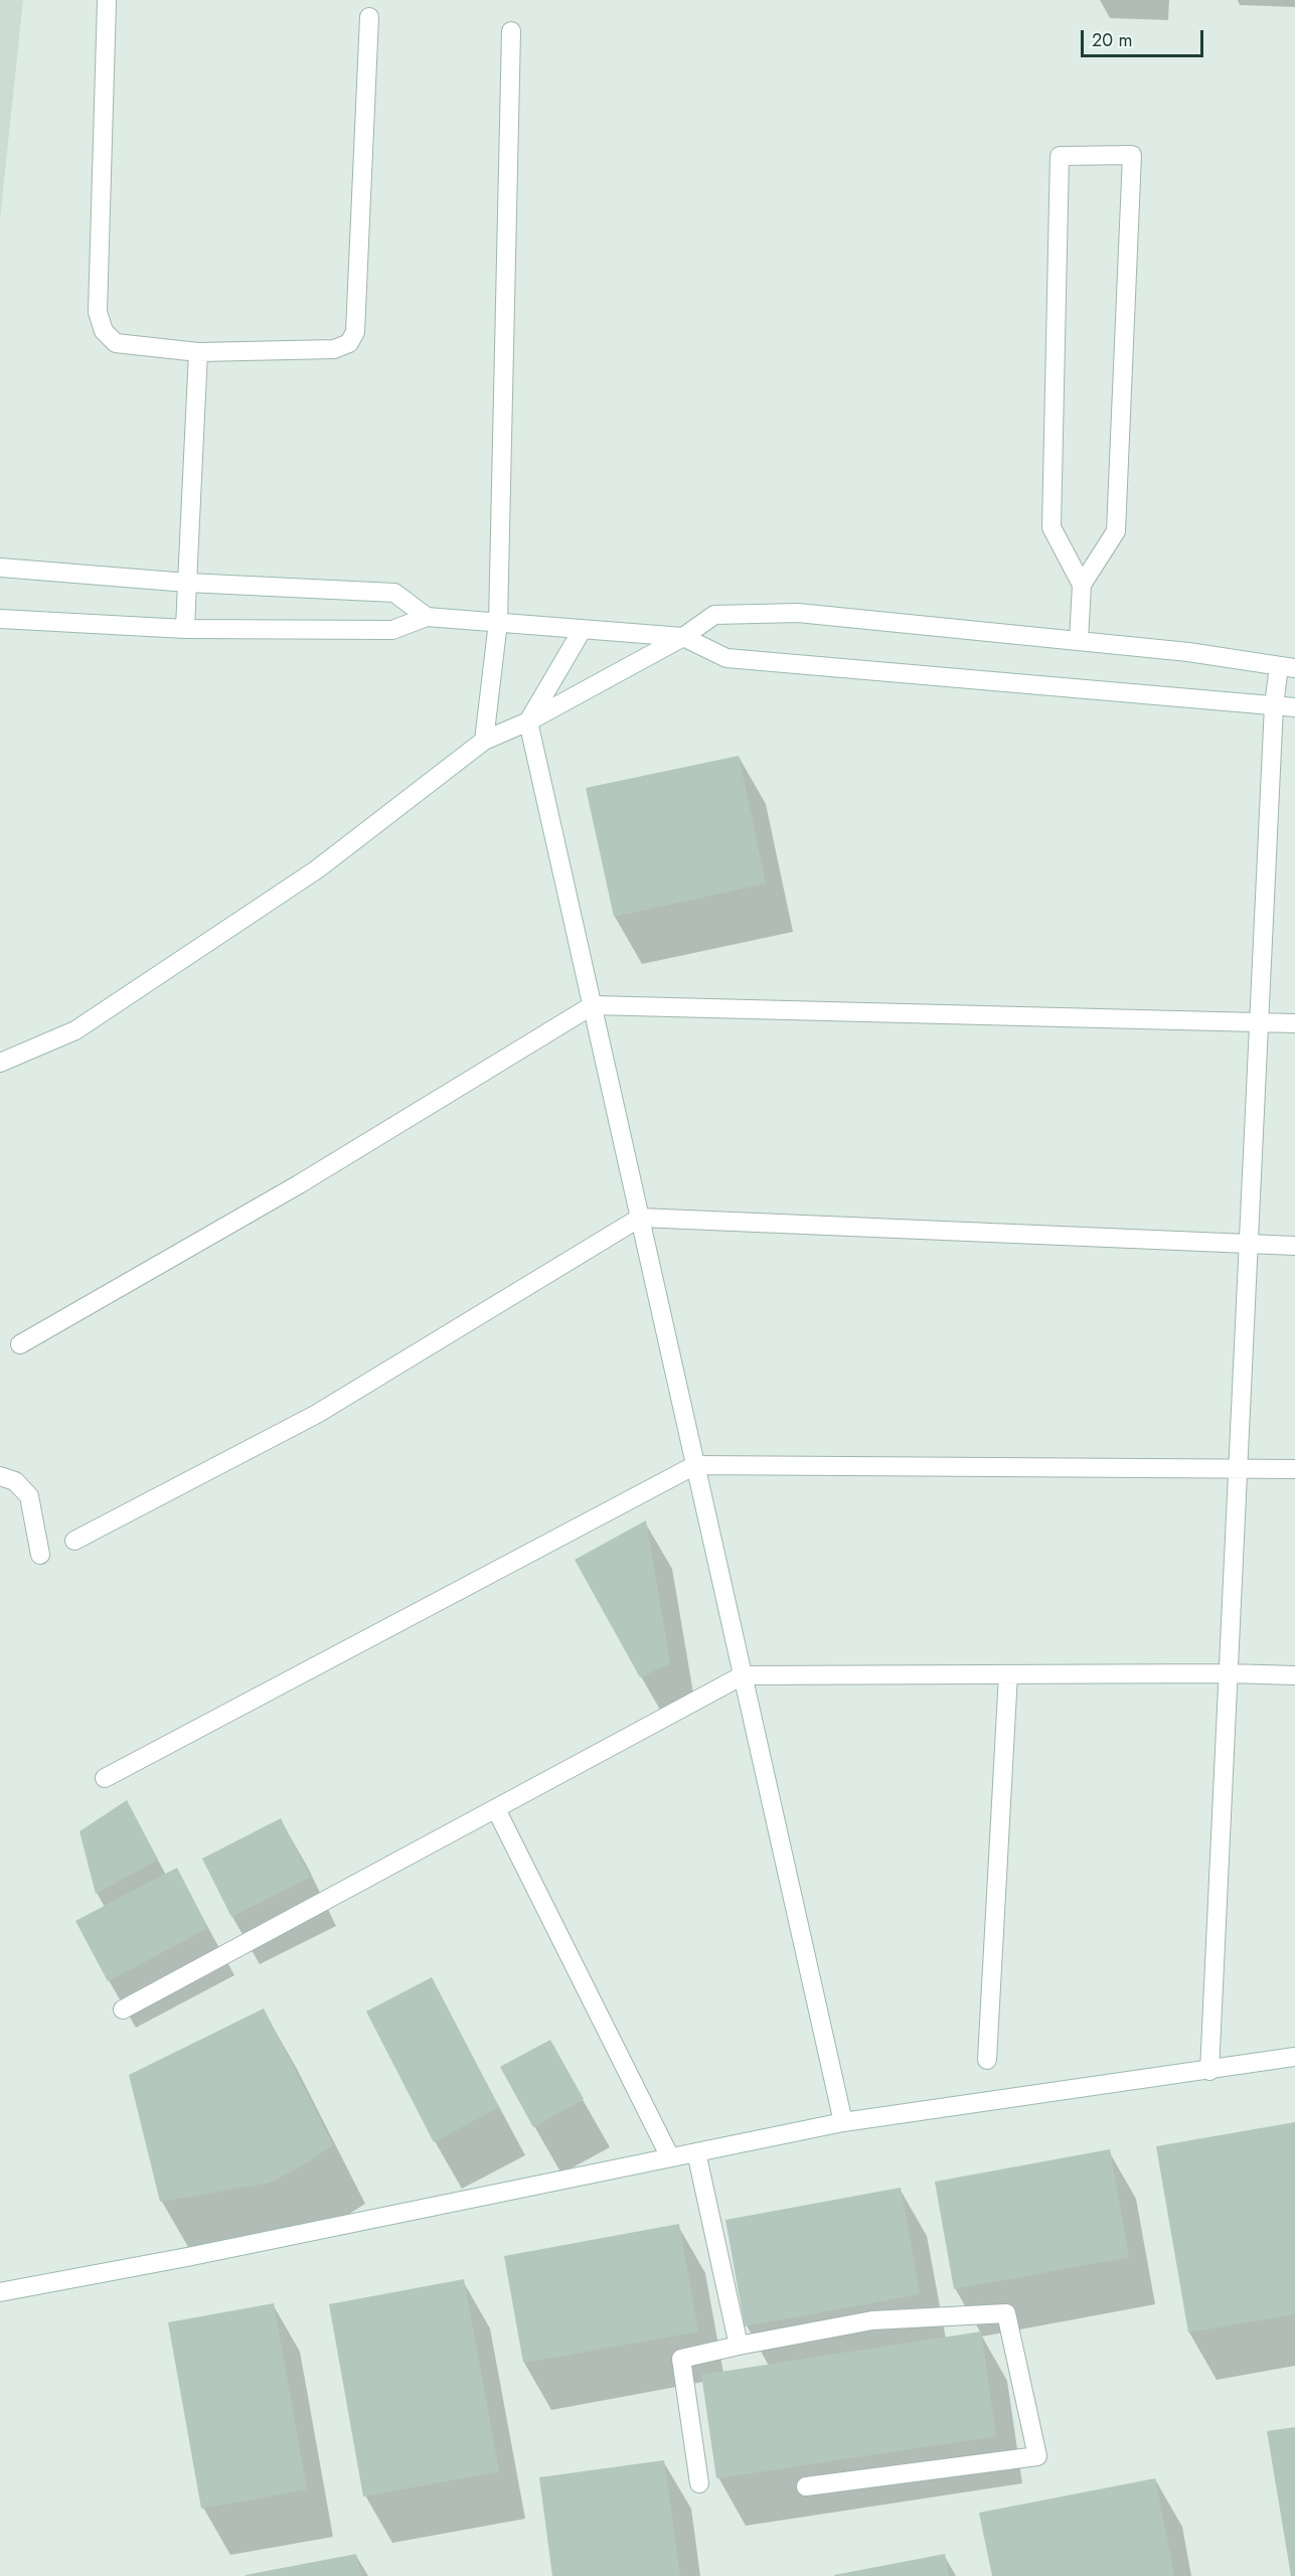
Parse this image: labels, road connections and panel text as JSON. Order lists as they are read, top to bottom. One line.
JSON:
{"scale_bar":"20 m"}
